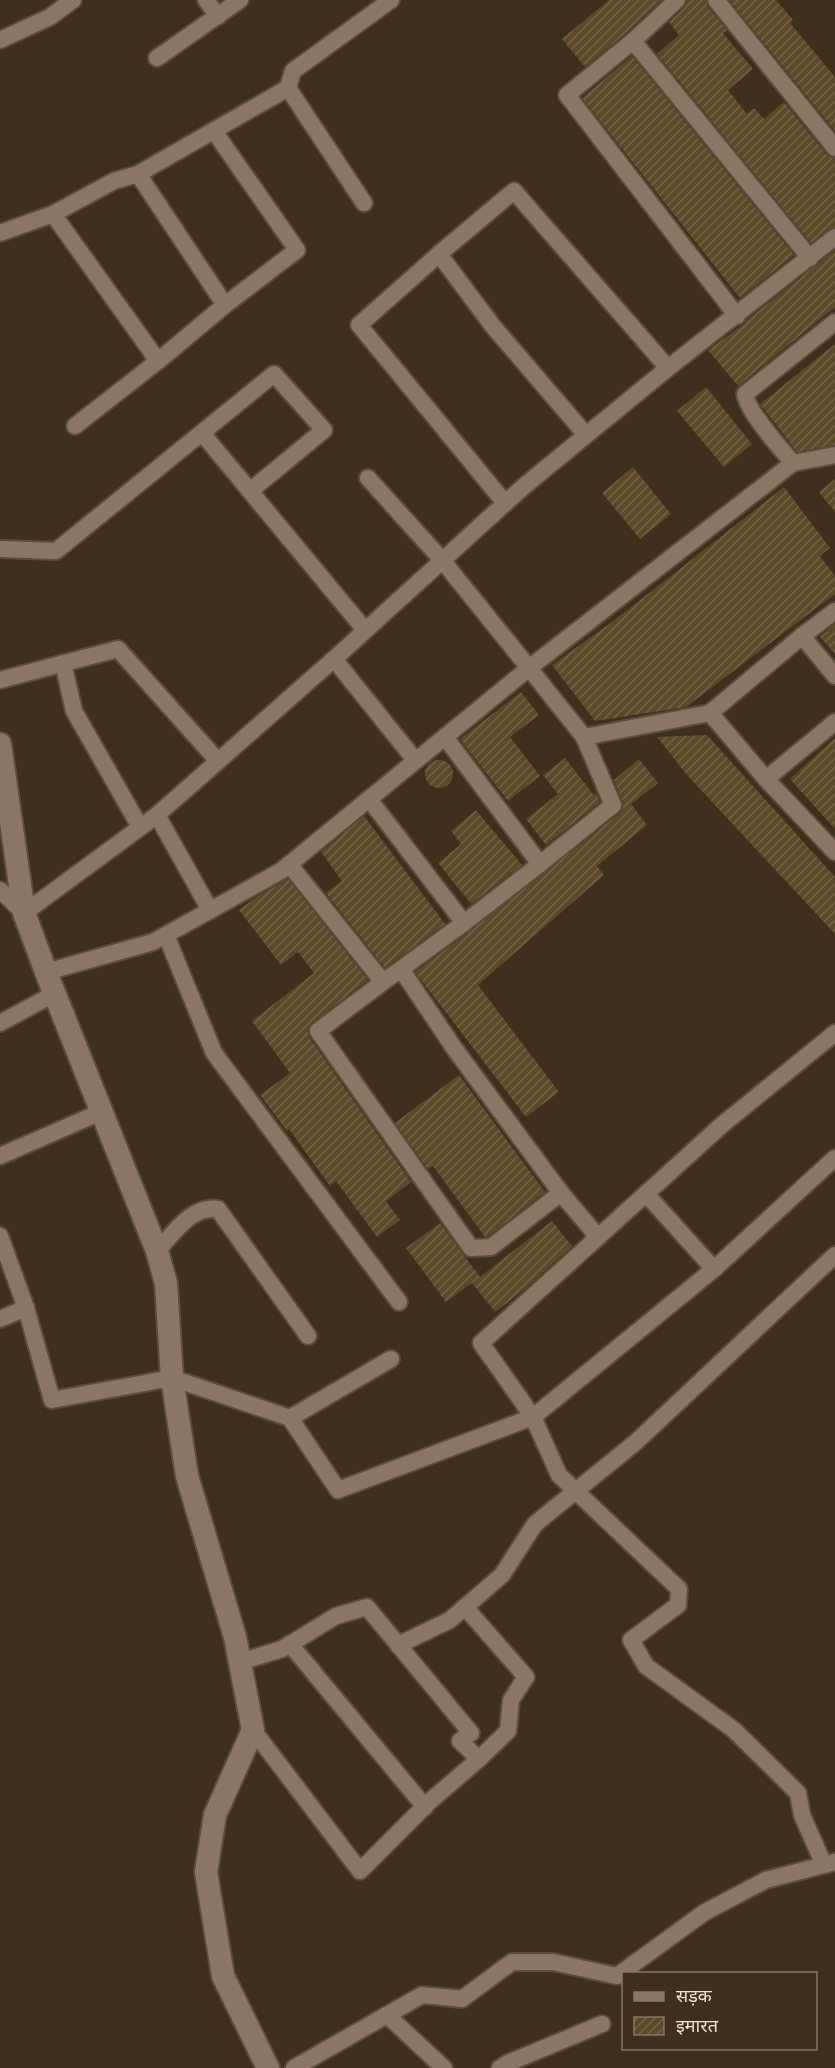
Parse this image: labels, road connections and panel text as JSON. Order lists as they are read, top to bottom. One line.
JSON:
{"legend":["सड़क","इमारत"]}
